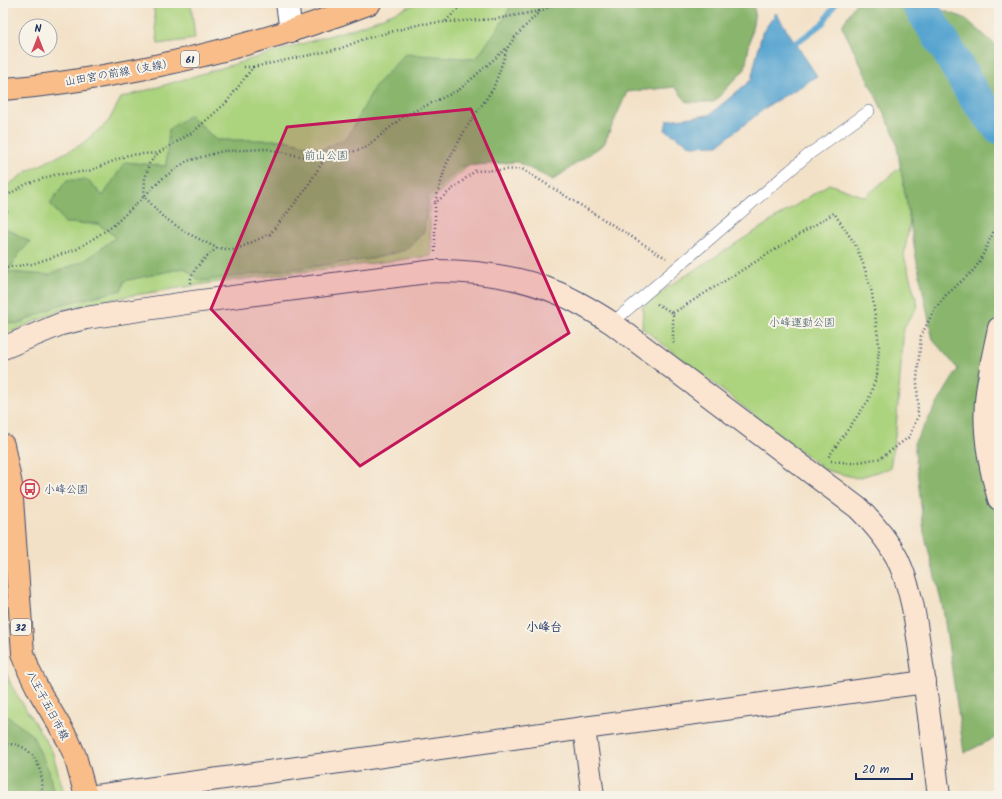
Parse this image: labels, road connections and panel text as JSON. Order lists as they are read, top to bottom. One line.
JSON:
{"streets":{"main road":["61","山田宮の前線（支線）","32","八王子五日市線"]},"districts":["小峰台"],"parks":["前山公園","小峰運動公園"],"places":{"bus stop":["小峰公園"]},"scale_bar":"20 m","north":"top"}
